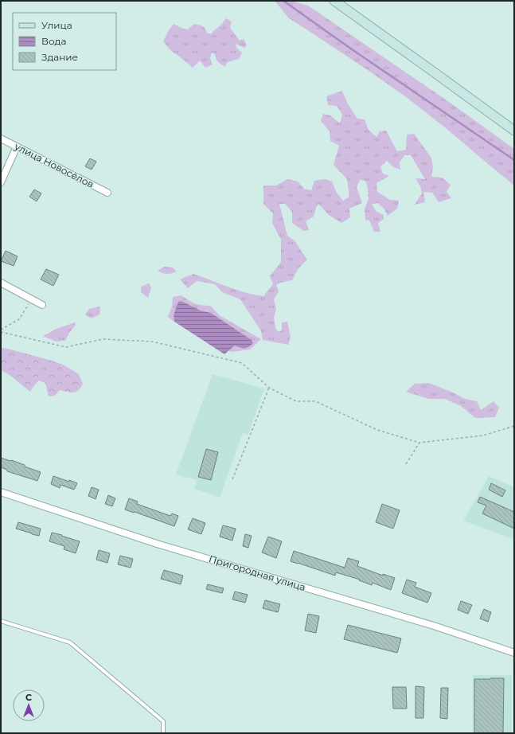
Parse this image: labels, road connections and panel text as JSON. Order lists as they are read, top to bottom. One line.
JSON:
{"streets":{"street":["улица Новосёлов","Пригородная улица"]},"legend":["Улица","Вода","Здание"],"north":"top"}
